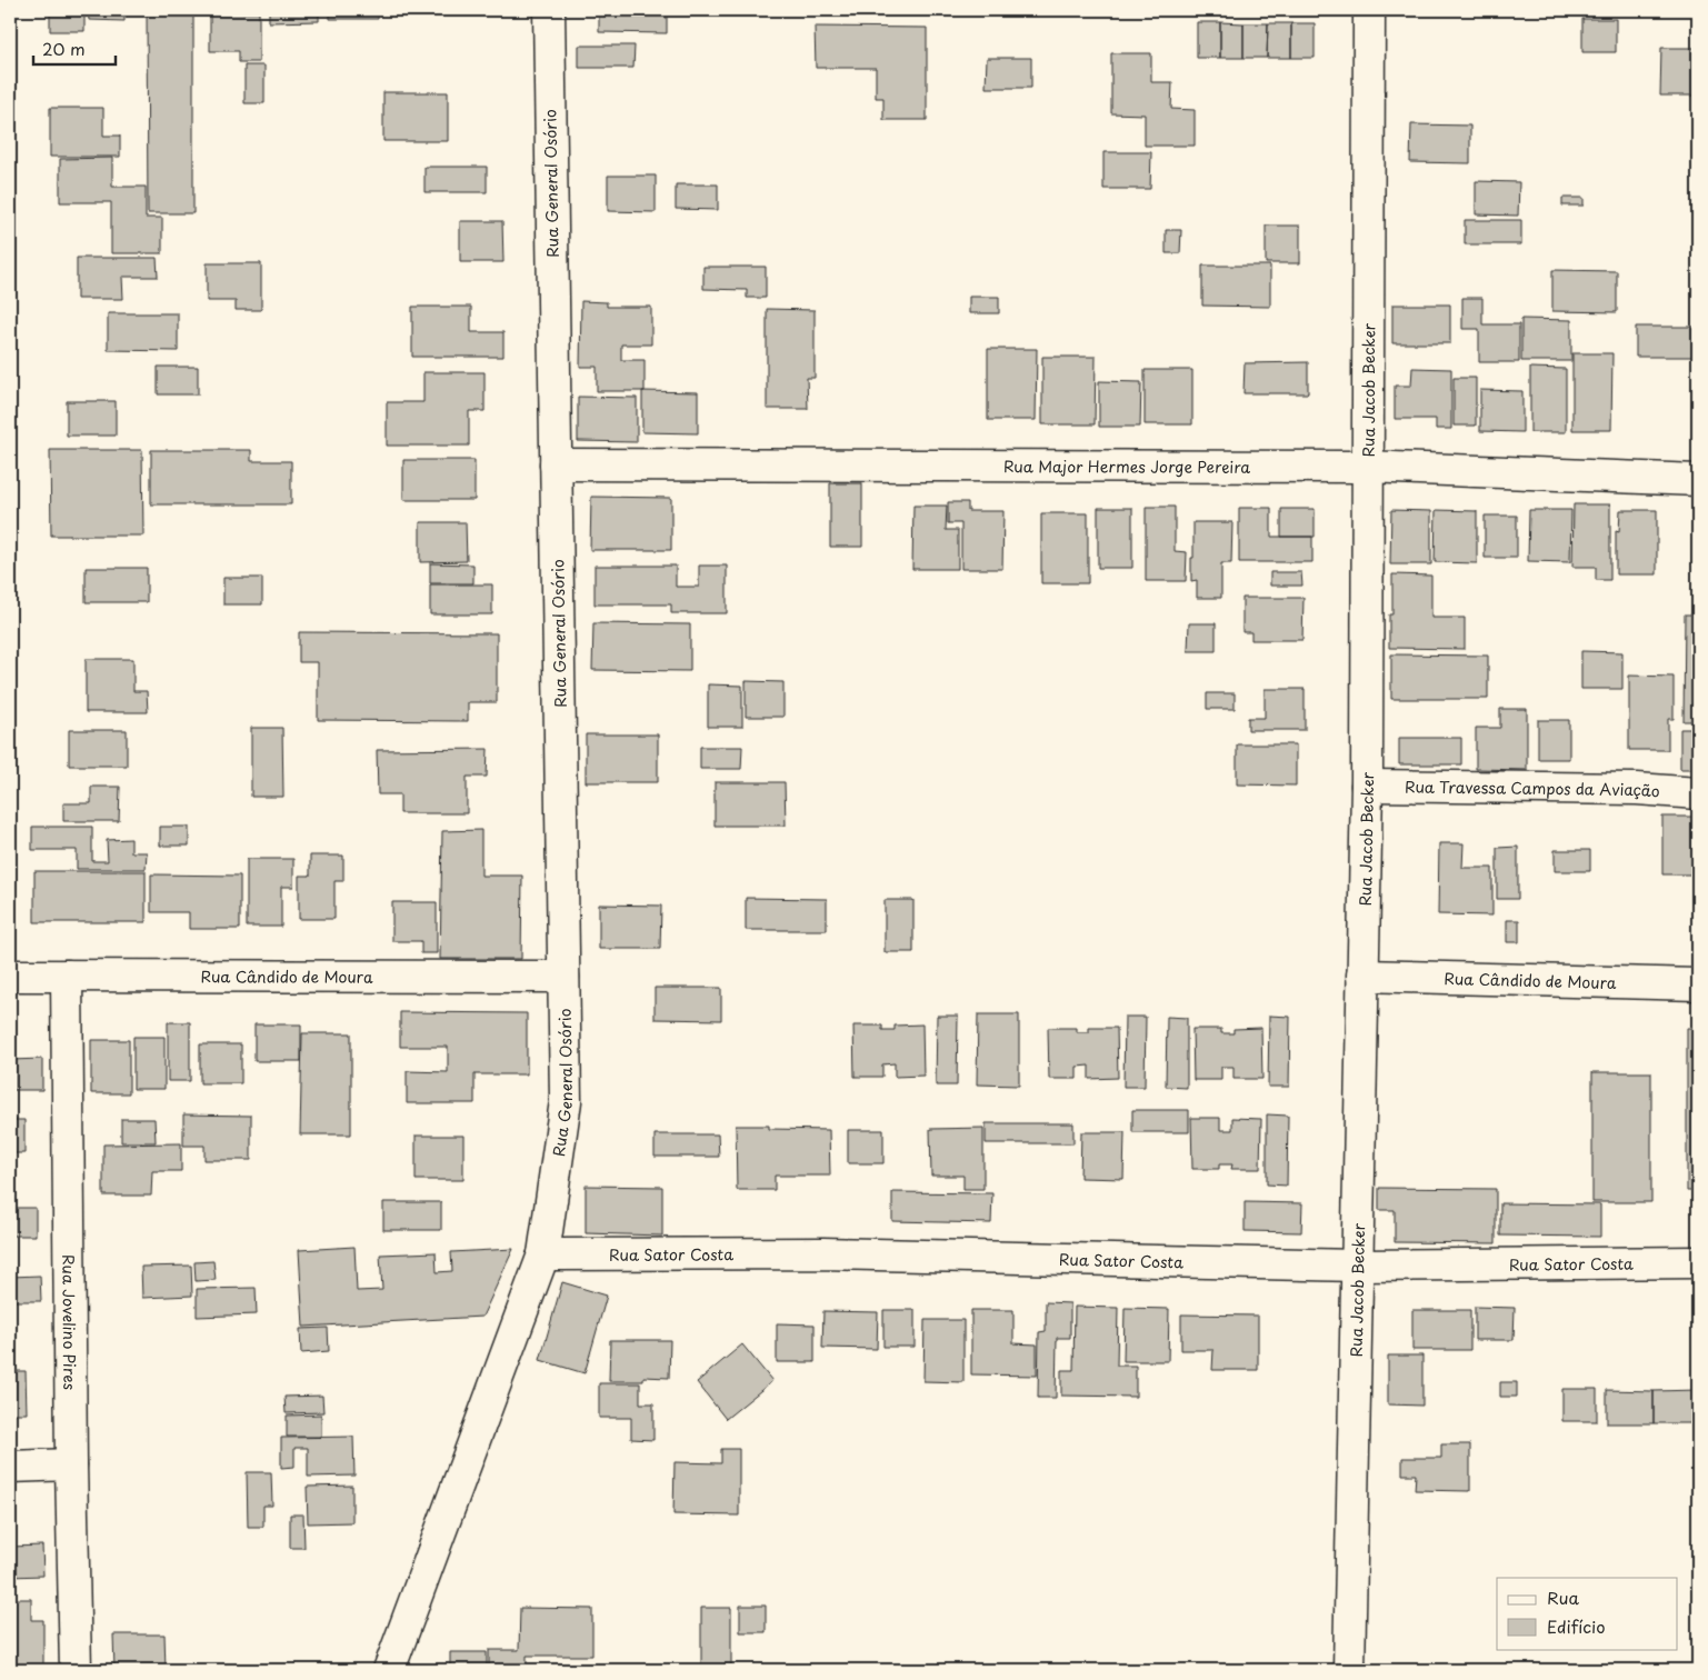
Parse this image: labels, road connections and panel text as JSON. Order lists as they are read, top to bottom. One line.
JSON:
{"streets":{"street":["Rua General Osório","Rua Jacob Becker","Rua Major Hermes Jorge Pereira","Rua Travessa Campos da Aviação","Rua Cândido de Moura","Rua Sator Costa","Rua Jovelino Pires"]},"crossings":[["Rua General Osório","Rua Major Hermes Jorge Pereira"],["Rua General Osório","Rua Cândido de Moura"],["Rua General Osório","Rua Sator Costa"],["Rua Jacob Becker","Rua Major Hermes Jorge Pereira"],["Rua Jacob Becker","Rua Travessa Campos da Aviação"],["Rua Jacob Becker","Rua Cândido de Moura"],["Rua Jacob Becker","Rua Sator Costa"],["Rua Cândido de Moura","Rua Jovelino Pires"]],"legend":["Rua","Edifício"],"scale_bar":"20 m"}
